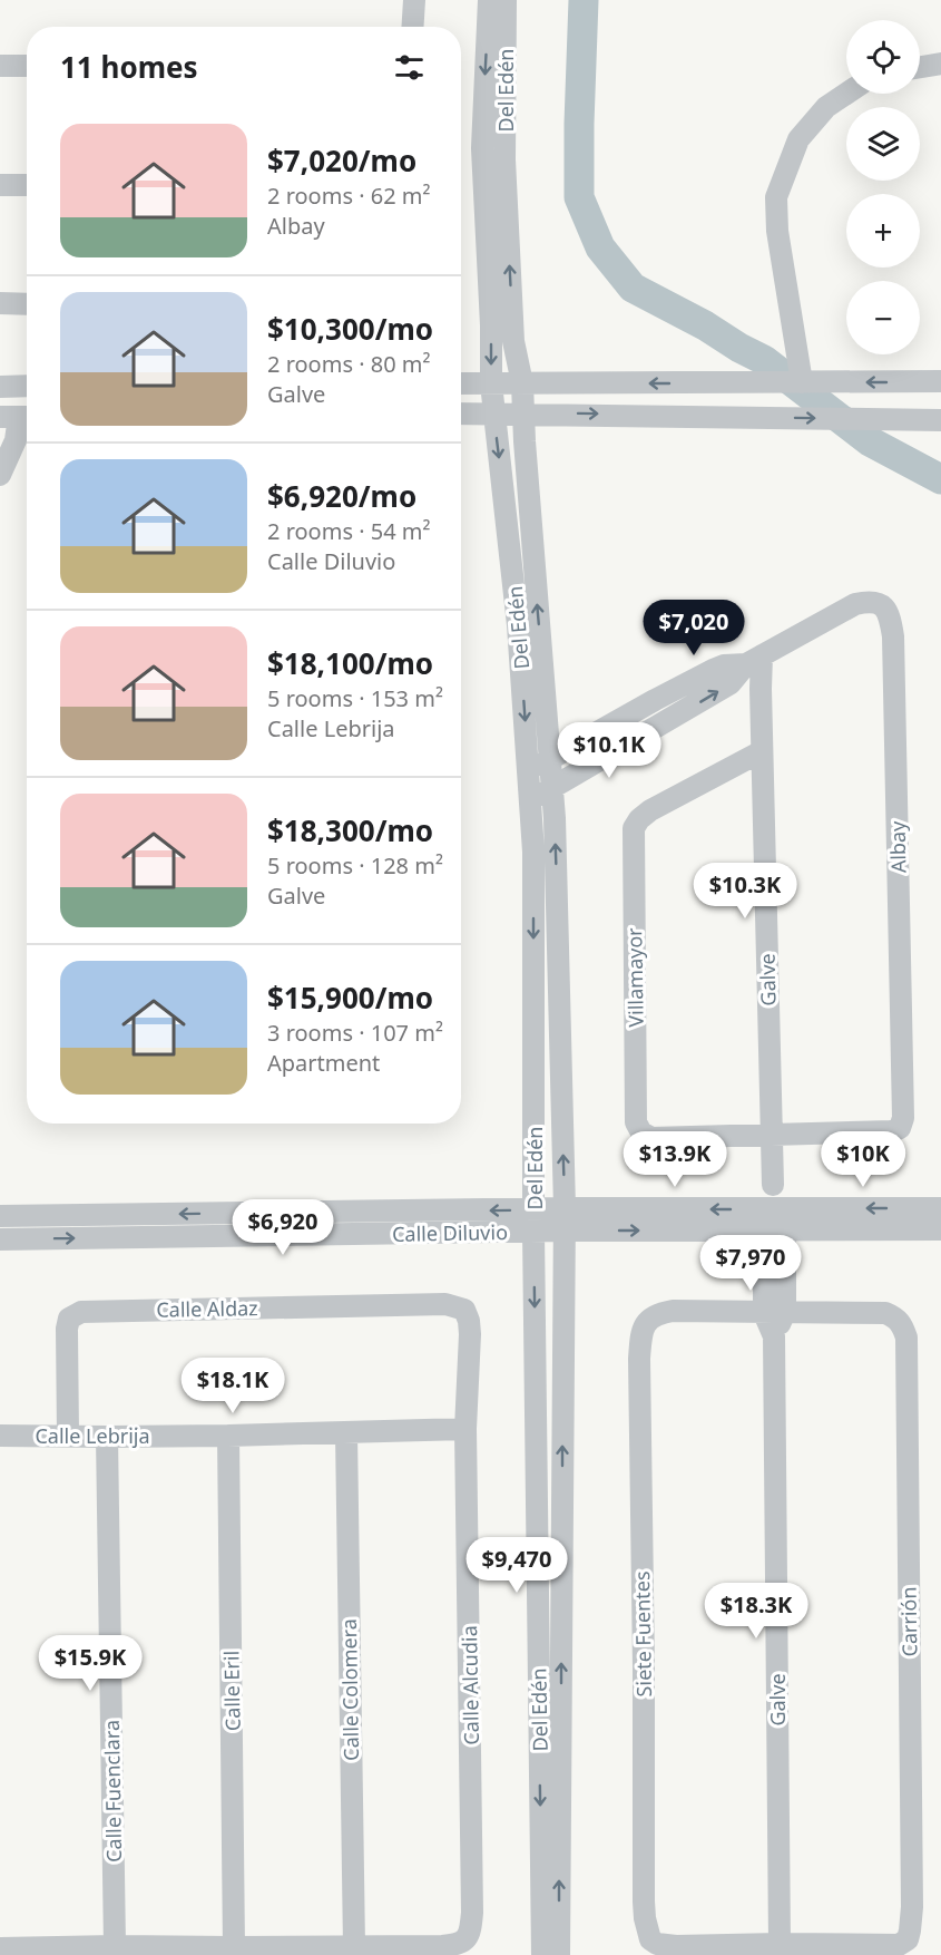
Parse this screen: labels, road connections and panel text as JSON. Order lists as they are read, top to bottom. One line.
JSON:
{"streets":{"street":["Del Edén","Albay","Villamayor","Galve","Calle Diluvio","Calle Aldaz","Calle Lebrija","Carrión","Siete Fuentes","Calle Alcudia","Calle Colomera","Calle Eril","Calle Fuenclara"]},"crossings":[["Del Edén","Albay"],["Del Edén","Calle Diluvio"],["Albay","Villamayor"],["Albay","Galve"],["Villamayor","Galve"],["Galve","Carrión"],["Galve","Siete Fuentes"],["Calle Aldaz","Calle Lebrija"],["Calle Aldaz","Calle Alcudia"],["Calle Lebrija","Calle Alcudia"],["Calle Lebrija","Calle Colomera"],["Calle Lebrija","Calle Eril"],["Calle Lebrija","Calle Fuenclara"],["Carrión","Siete Fuentes"],["Calle Alcudia","Calle Colomera"]],"page":{"map_buttons":["+","−"],"heading":"11 homes","list":[{"name":"$7,020/mo","note":"2 rooms · 62 m² · Albay"},{"name":"$10,300/mo","note":"2 rooms · 80 m² · Galve"},{"name":"$6,920/mo","note":"2 rooms · 54 m² · Calle Diluvio"},{"name":"$18,100/mo","note":"5 rooms · 153 m² · Calle Lebrija"},{"name":"$18,300/mo","note":"5 rooms · 128 m² · Galve"},{"name":"$15,900/mo","note":"3 rooms · 107 m² · Apartment"}],"price":["$7,020","$10.1K","$10.3K","$13.9K","$10K","$6,920","$7,970","$18.1K","$9,470","$18.3K","$15.9K"]}}
